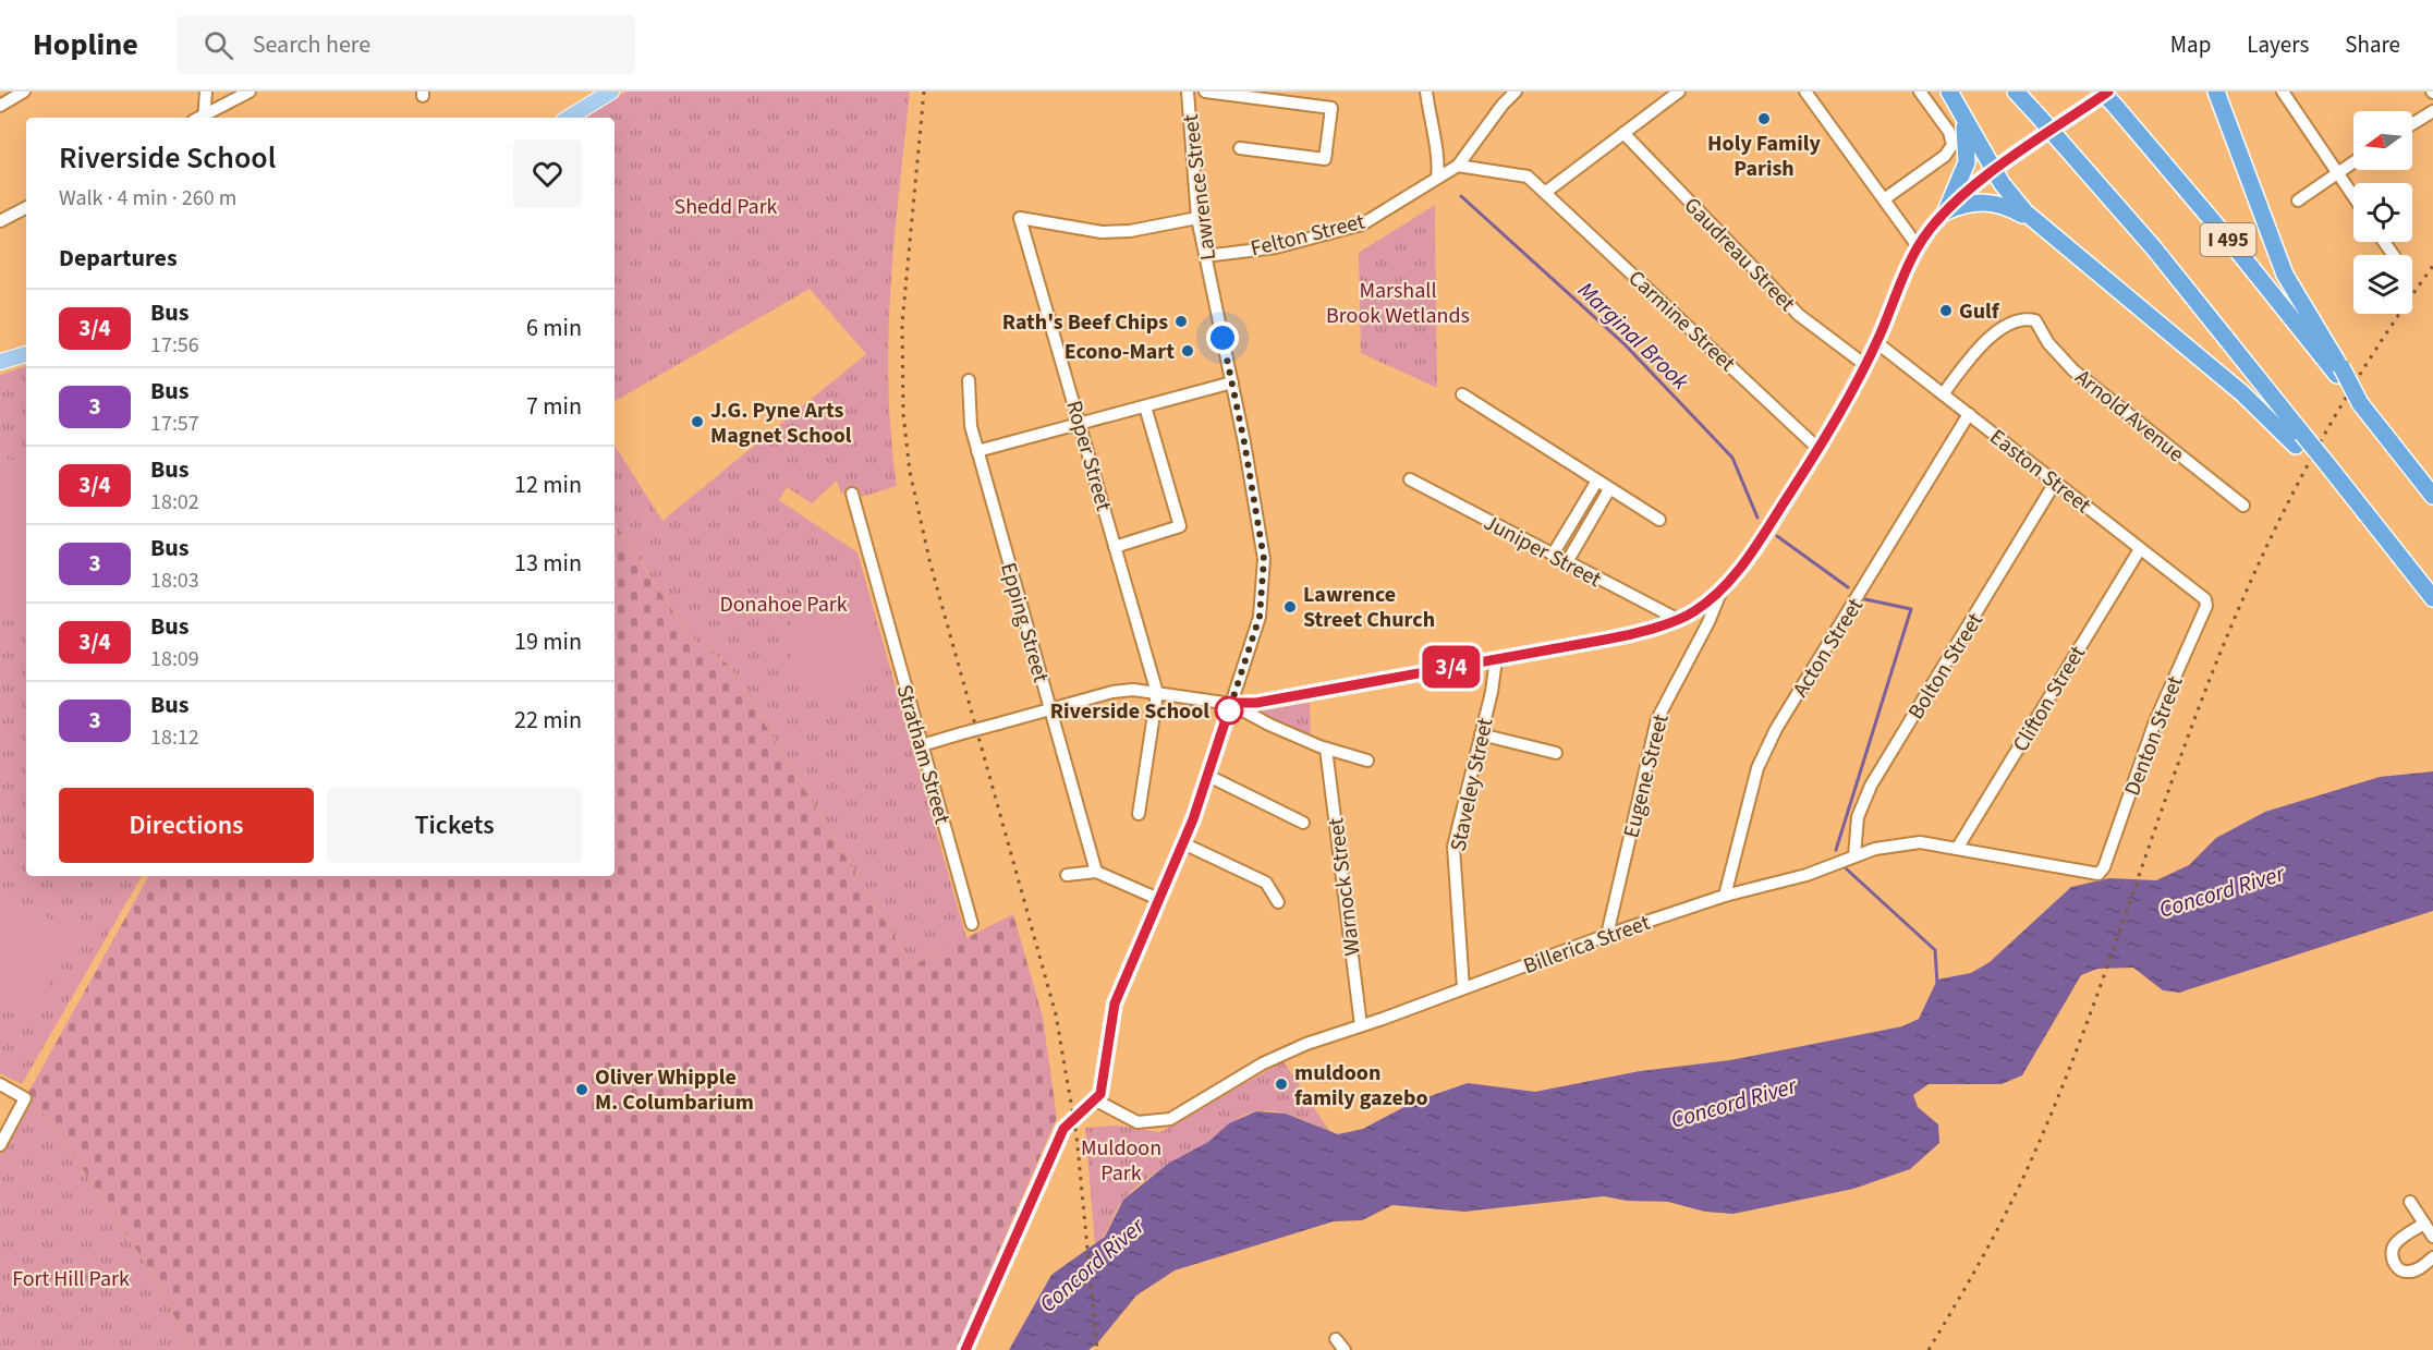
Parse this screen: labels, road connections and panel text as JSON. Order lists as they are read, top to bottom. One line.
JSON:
{"streets":{"highway":["I 495"],"main road":["Lawrence Street"],"street":["Felton Street","Gaudreau Street","Carmine Street","Arnold Avenue","Roper Street","Easton Street","Juniper Street","Epping Street","Acton Street","Bolton Street","Clifton Street","Denton Street","Stratham Street","Eugene Street","Staveley Street","Warnock Street","Billerica Street"]},"crossings":[["Lawrence Street","Felton Street"],["Lawrence Street","Roper Street"],["Lawrence Street","Billerica Street"],["Felton Street","Carmine Street"],["Arnold Avenue","Easton Street"],["Easton Street","Acton Street"],["Easton Street","Bolton Street"],["Easton Street","Clifton Street"],["Easton Street","Denton Street"],["Acton Street","Billerica Street"],["Bolton Street","Billerica Street"],["Clifton Street","Billerica Street"],["Denton Street","Billerica Street"],["Eugene Street","Billerica Street"],["Staveley Street","Billerica Street"],["Warnock Street","Billerica Street"]],"water":["Marginal Brook","Concord River"],"parks":["Shedd Park","Marshall Brook Wetlands","Donahoe Park","Muldoon Park","Fort Hill Park"],"places":["Holy Family Parish","Gulf","Rath's Beef Chips","Econo-Mart","J.G. Pyne Arts Magnet School","Lawrence Street Church","Riverside School","muldoon family gazebo","Oliver Whipple M. Columbarium"],"lines":["bus line 3/4"],"north":"left","page":{"header":"Hopline","search":"Search here","nav":["Map","Layers","Share"],"on_map":"3/4","heading":[["Riverside School","Walk · 4 min · 260 m"],"Departures"],"list":[{"mark":"3/4","name":"Bus","note":"17:56","value":"6 min"},{"mark":"3","name":"Bus","note":"17:57","value":"7 min"},{"mark":"3/4","name":"Bus","note":"18:02","value":"12 min"},{"mark":"3","name":"Bus","note":"18:03","value":"13 min"},{"mark":"3/4","name":"Bus","note":"18:09","value":"19 min"},{"mark":"3","name":"Bus","note":"18:12","value":"22 min"}],"buttons":["Directions","Tickets"]}}
